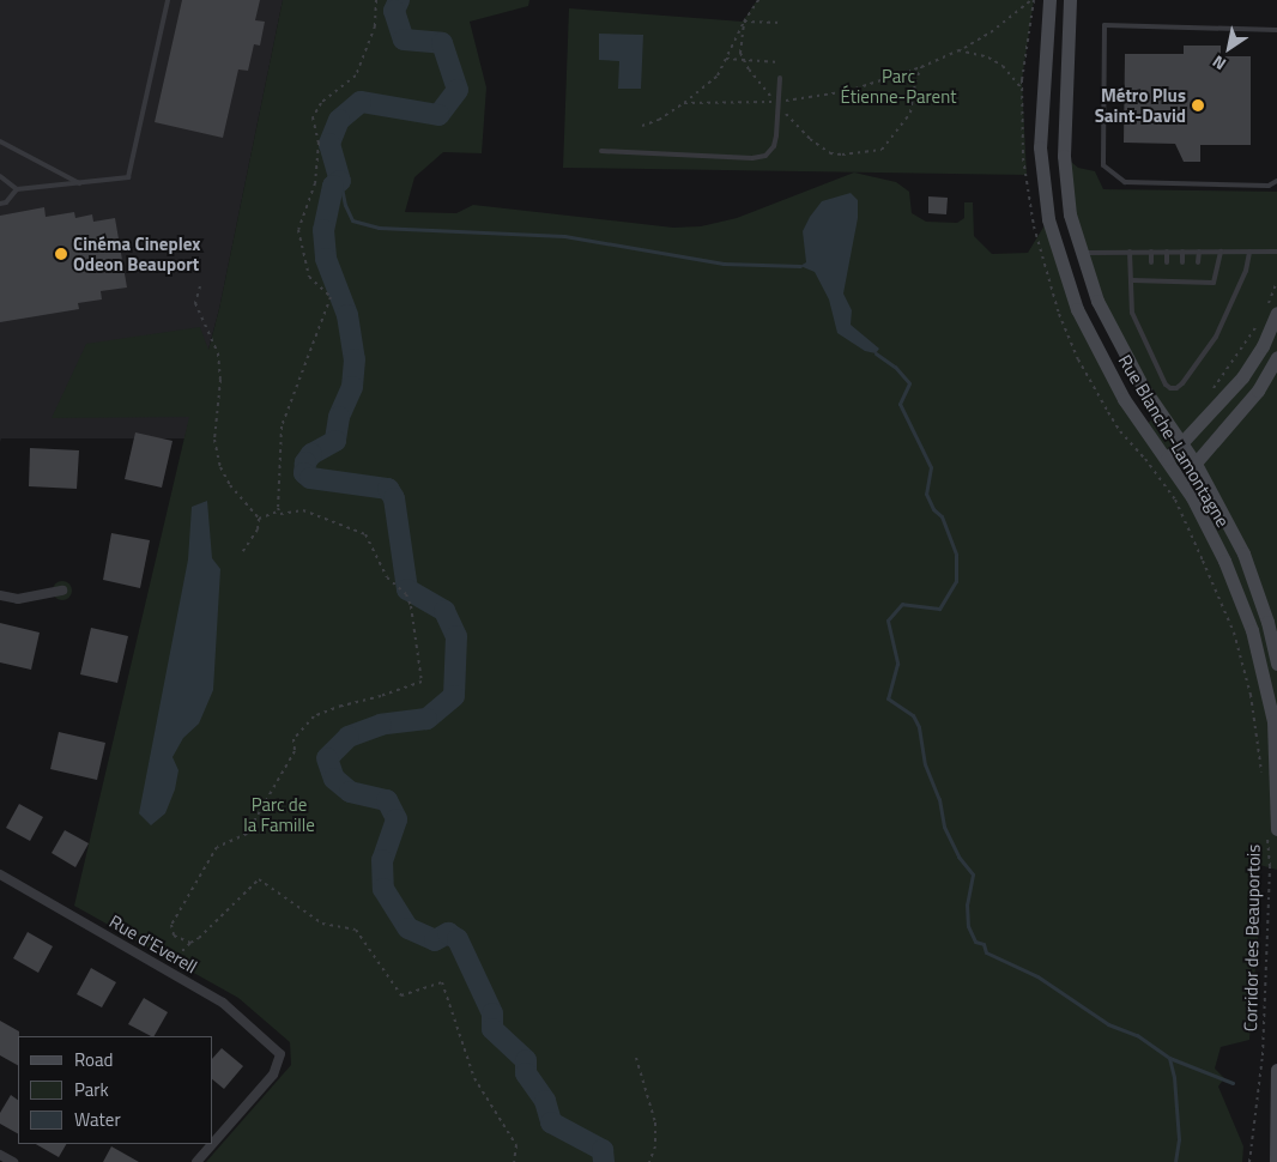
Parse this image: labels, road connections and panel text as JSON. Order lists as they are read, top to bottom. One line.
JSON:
{"streets":{"street":["Rue Blanche-Lamontagne","Rue d'Everell"],"path":["Corridor des Beauportois"]},"crossings":[["Rue Blanche-Lamontagne","Corridor des Beauportois"]],"parks":["Parc Étienne-Parent","Parc de la Famille"],"places":["Métro Plus Saint-David","Cinéma Cineplex Odeon Beauport"],"legend":["Road","Park","Water"],"north":"bottom left"}
